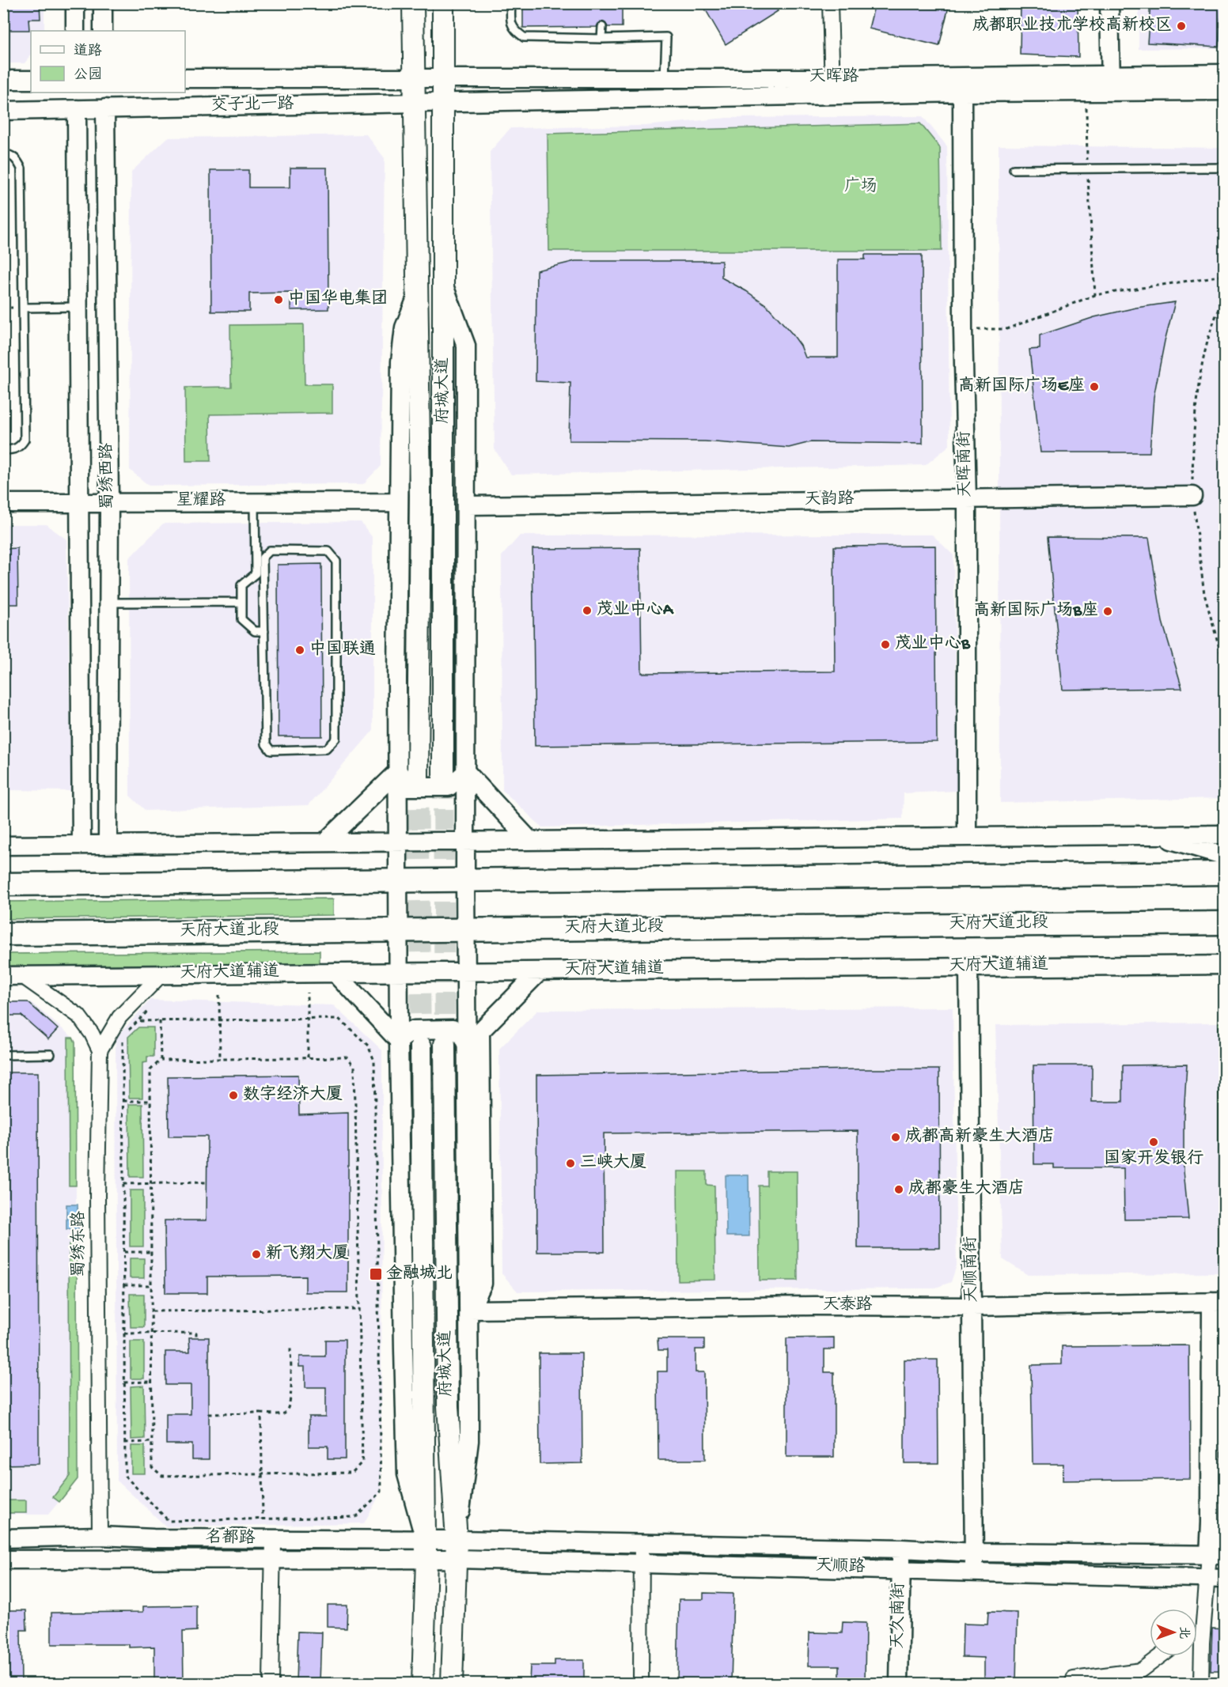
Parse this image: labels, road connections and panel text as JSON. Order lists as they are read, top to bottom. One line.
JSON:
{"streets":{"main road":["府城大道","天府大道北段"],"street":["天晖路","交子北一路","天晖南街","蜀绣西路","天韵路","星耀路","天府大道辅道","蜀绣东路","天顺南街","天泰路","名都路","天顺路","天久南街"]},"crossings":[["天晖路","交子北一路"],["天晖路","府城大道"],["天晖路","天晖南街"],["交子北一路","府城大道"],["交子北一路","蜀绣西路"],["府城大道","名都路"],["府城大道","天顺路"],["天晖南街","天韵路"],["蜀绣西路","星耀路"],["天府大道辅道","蜀绣东路"],["天府大道辅道","天顺南街"],["蜀绣东路","名都路"],["天顺南街","天泰路"],["天顺南街","天顺路"],["名都路","天顺路"],["天顺路","天久南街"]],"parks":["广场"],"places":{"other":["成都职业技术学校高新校区","中国华电集团","高新国际广场E座","茂业中心A","高新国际广场B座","茂业中心B","中国联通","数字经济大厦","成都高新豪生大酒店","国家开发银行","三峡大厦","成都豪生大酒店","新飞翔大厦"],"transit":["金融城北"]},"legend":["道路","公园"],"north":"right"}
